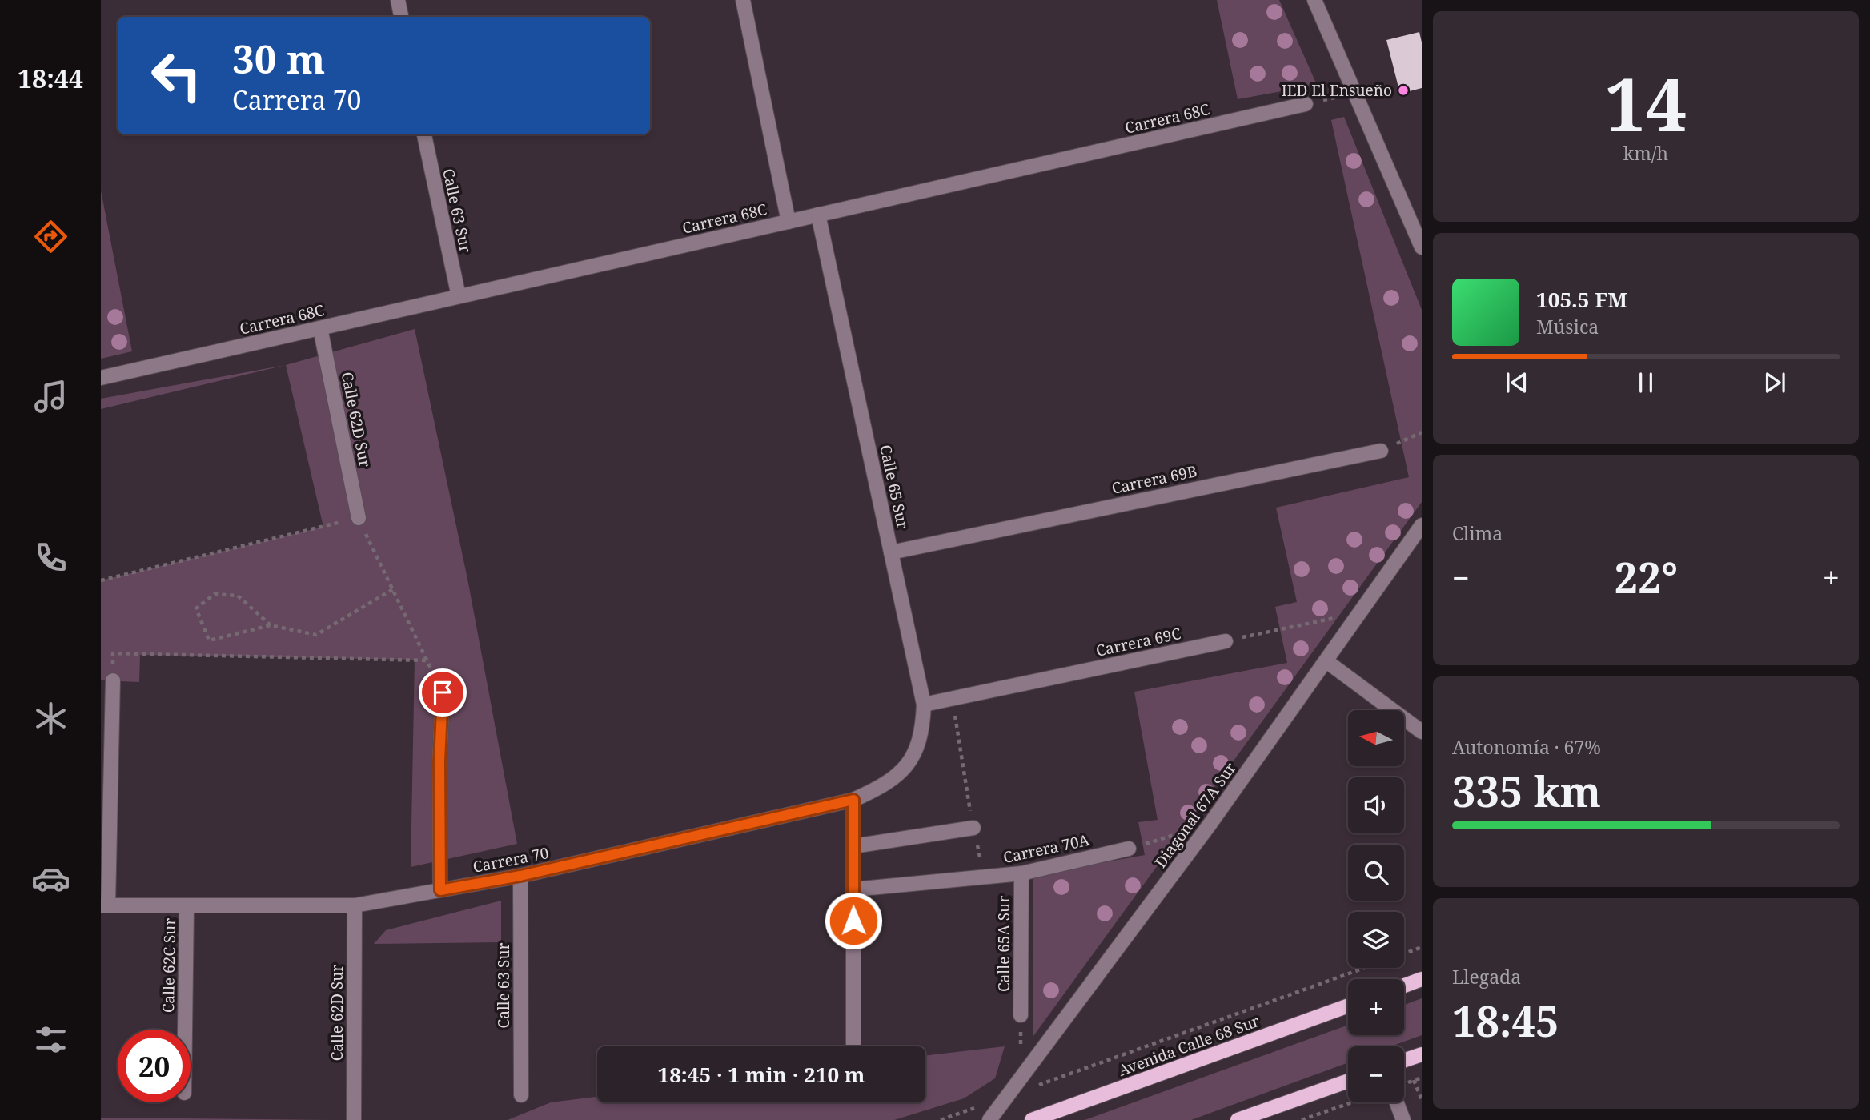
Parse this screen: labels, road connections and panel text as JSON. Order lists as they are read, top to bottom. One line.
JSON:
{"streets":{"main road":["Avenida Calle 68 Sur"],"street":["Carrera 68C","Calle 63 Sur","Calle 62D Sur","Carrera 69B","Calle 65 Sur","Carrera 69C","Diagonal 67A Sur","Carrera 70A","Carrera 70","Calle 65A Sur","Calle 62C Sur"]},"crossings":[["Carrera 68C","Calle 63 Sur"],["Carrera 68C","Calle 62D Sur"],["Carrera 68C","Calle 65 Sur"],["Calle 63 Sur","Carrera 70"],["Calle 62D Sur","Carrera 70"],["Carrera 69B","Calle 65 Sur"],["Calle 65 Sur","Carrera 69C"],["Calle 65 Sur","Carrera 70"],["Carrera 70A","Calle 65A Sur"],["Carrera 70","Calle 62C Sur"]],"places":["IED El Ensueño"],"north":"left","page":{"tabs":"18:44","tile":[["14","km/h"],"Clima",["Autonomía · 67%","335 km"],["Llegada","18:45"]],"turn":["30 m","Carrera 70"],"song":["105.5 FM","Música"],"heat":["−","22°","+"],"map_buttons":["+","−"],"limit":"20","trip":"18:45 · 1 min · 210 m"}}
